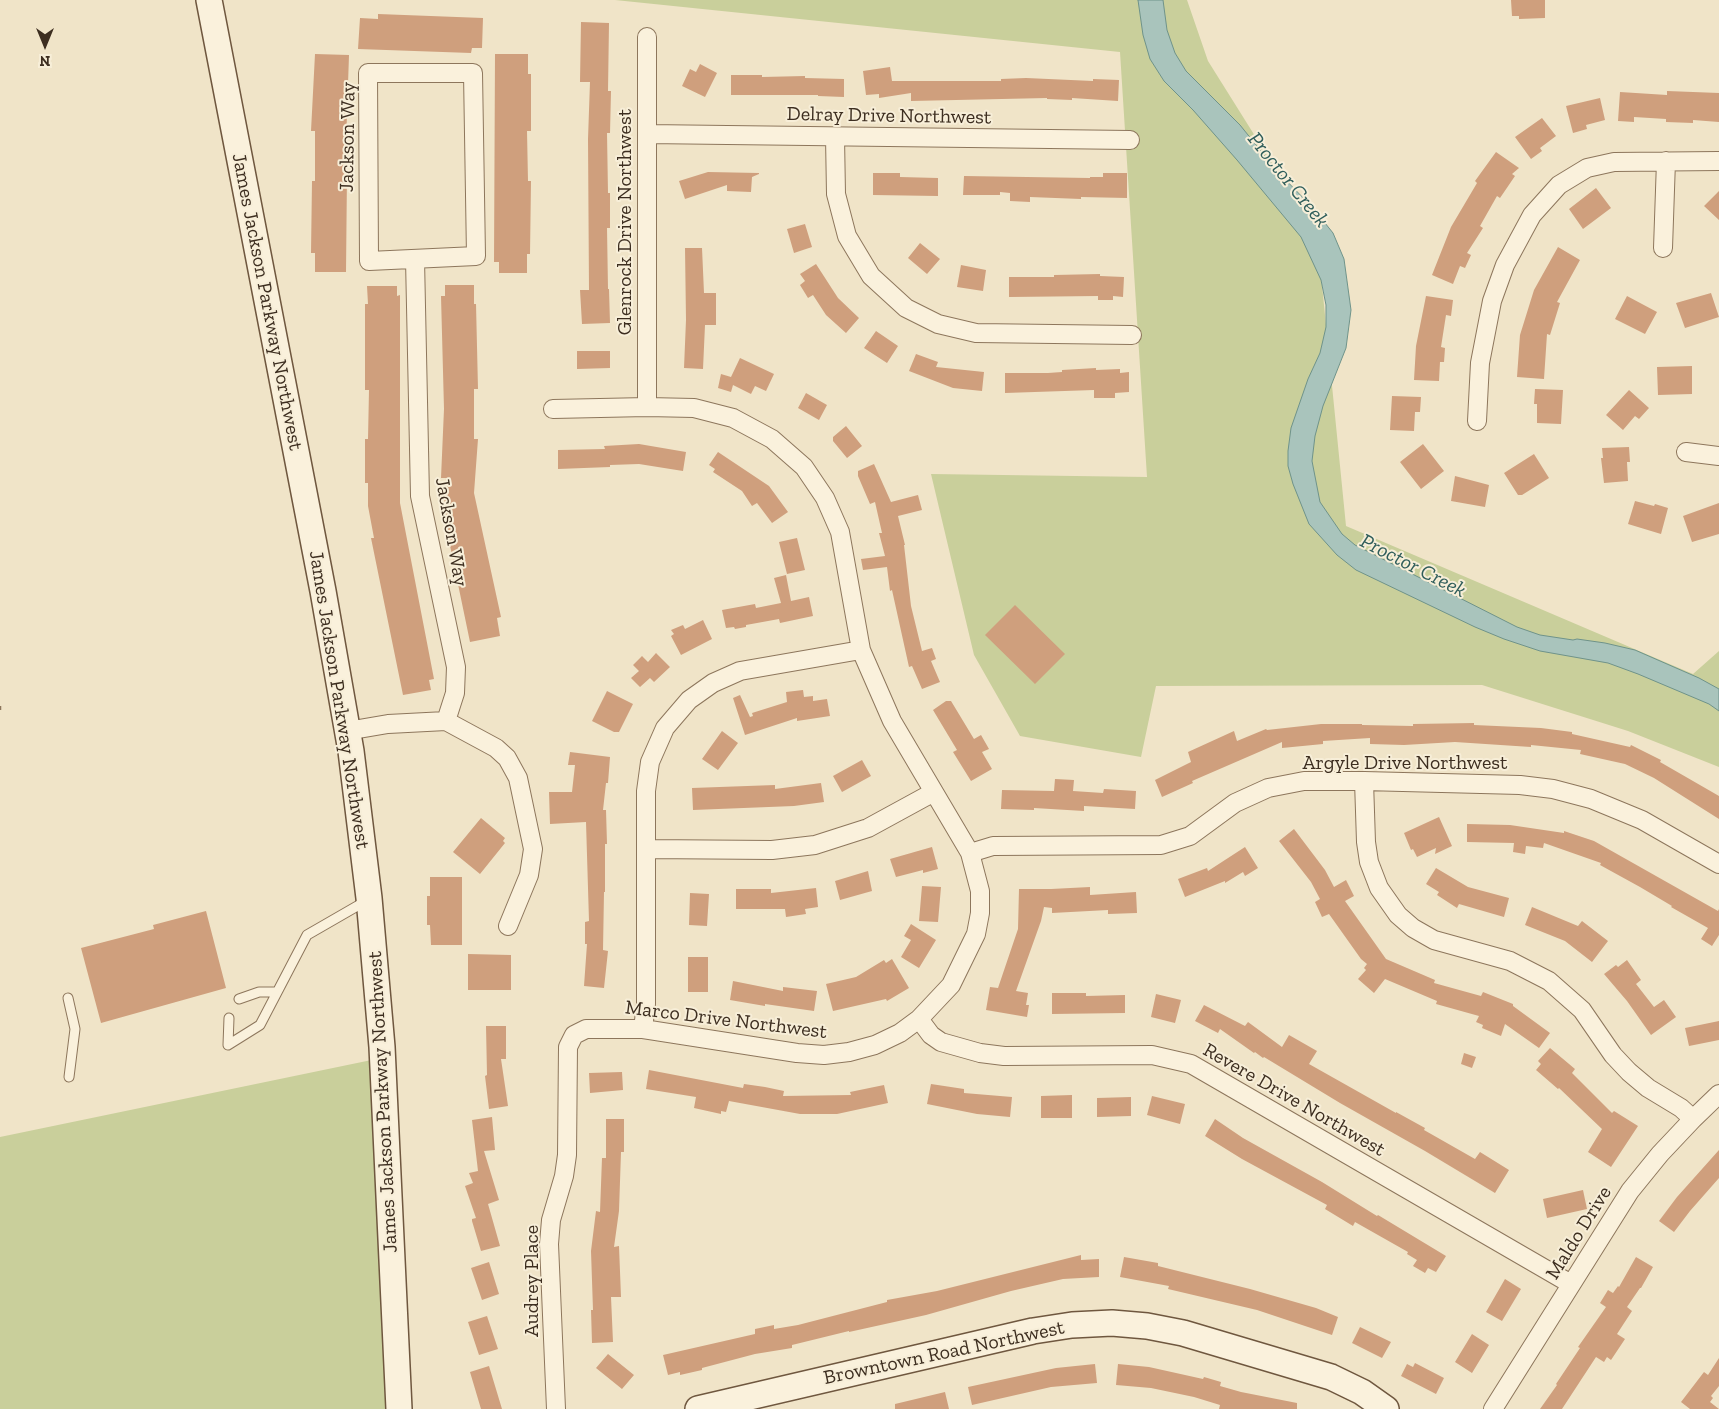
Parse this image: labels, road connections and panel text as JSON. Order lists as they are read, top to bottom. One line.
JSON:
{"streets":{"main road":["James Jackson Parkway Northwest","Browntown Road Northwest"],"street":["Delray Drive Northwest","Jackson Way","Glenrock Drive Northwest","Argyle Drive Northwest","Marco Drive Northwest","Revere Drive Northwest","Maldo Drive","Audrey Place"]},"crossings":[["Delray Drive Northwest","Glenrock Drive Northwest"],["Glenrock Drive Northwest","Marco Drive Northwest"],["Argyle Drive Northwest","Marco Drive Northwest"],["Marco Drive Northwest","Revere Drive Northwest"],["Marco Drive Northwest","Audrey Place"],["Revere Drive Northwest","Maldo Drive"]],"water":["Proctor Creek"],"north":"bottom"}
